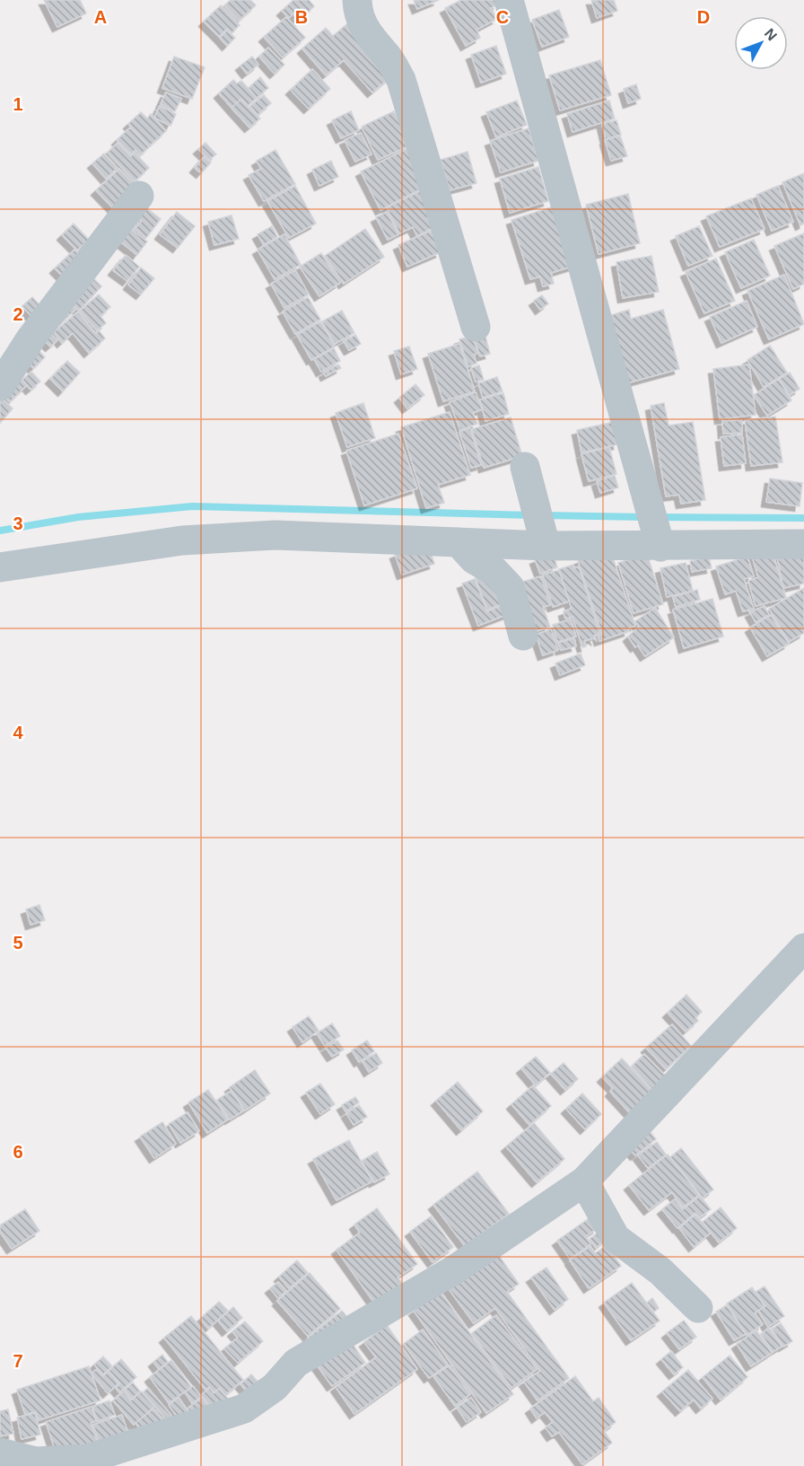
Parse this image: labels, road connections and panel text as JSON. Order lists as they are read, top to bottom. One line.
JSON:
{"north":"top right","grid":{"columns":["A","B","C","D"],"rows":["1","2","3","4","5","6","7"]}}
